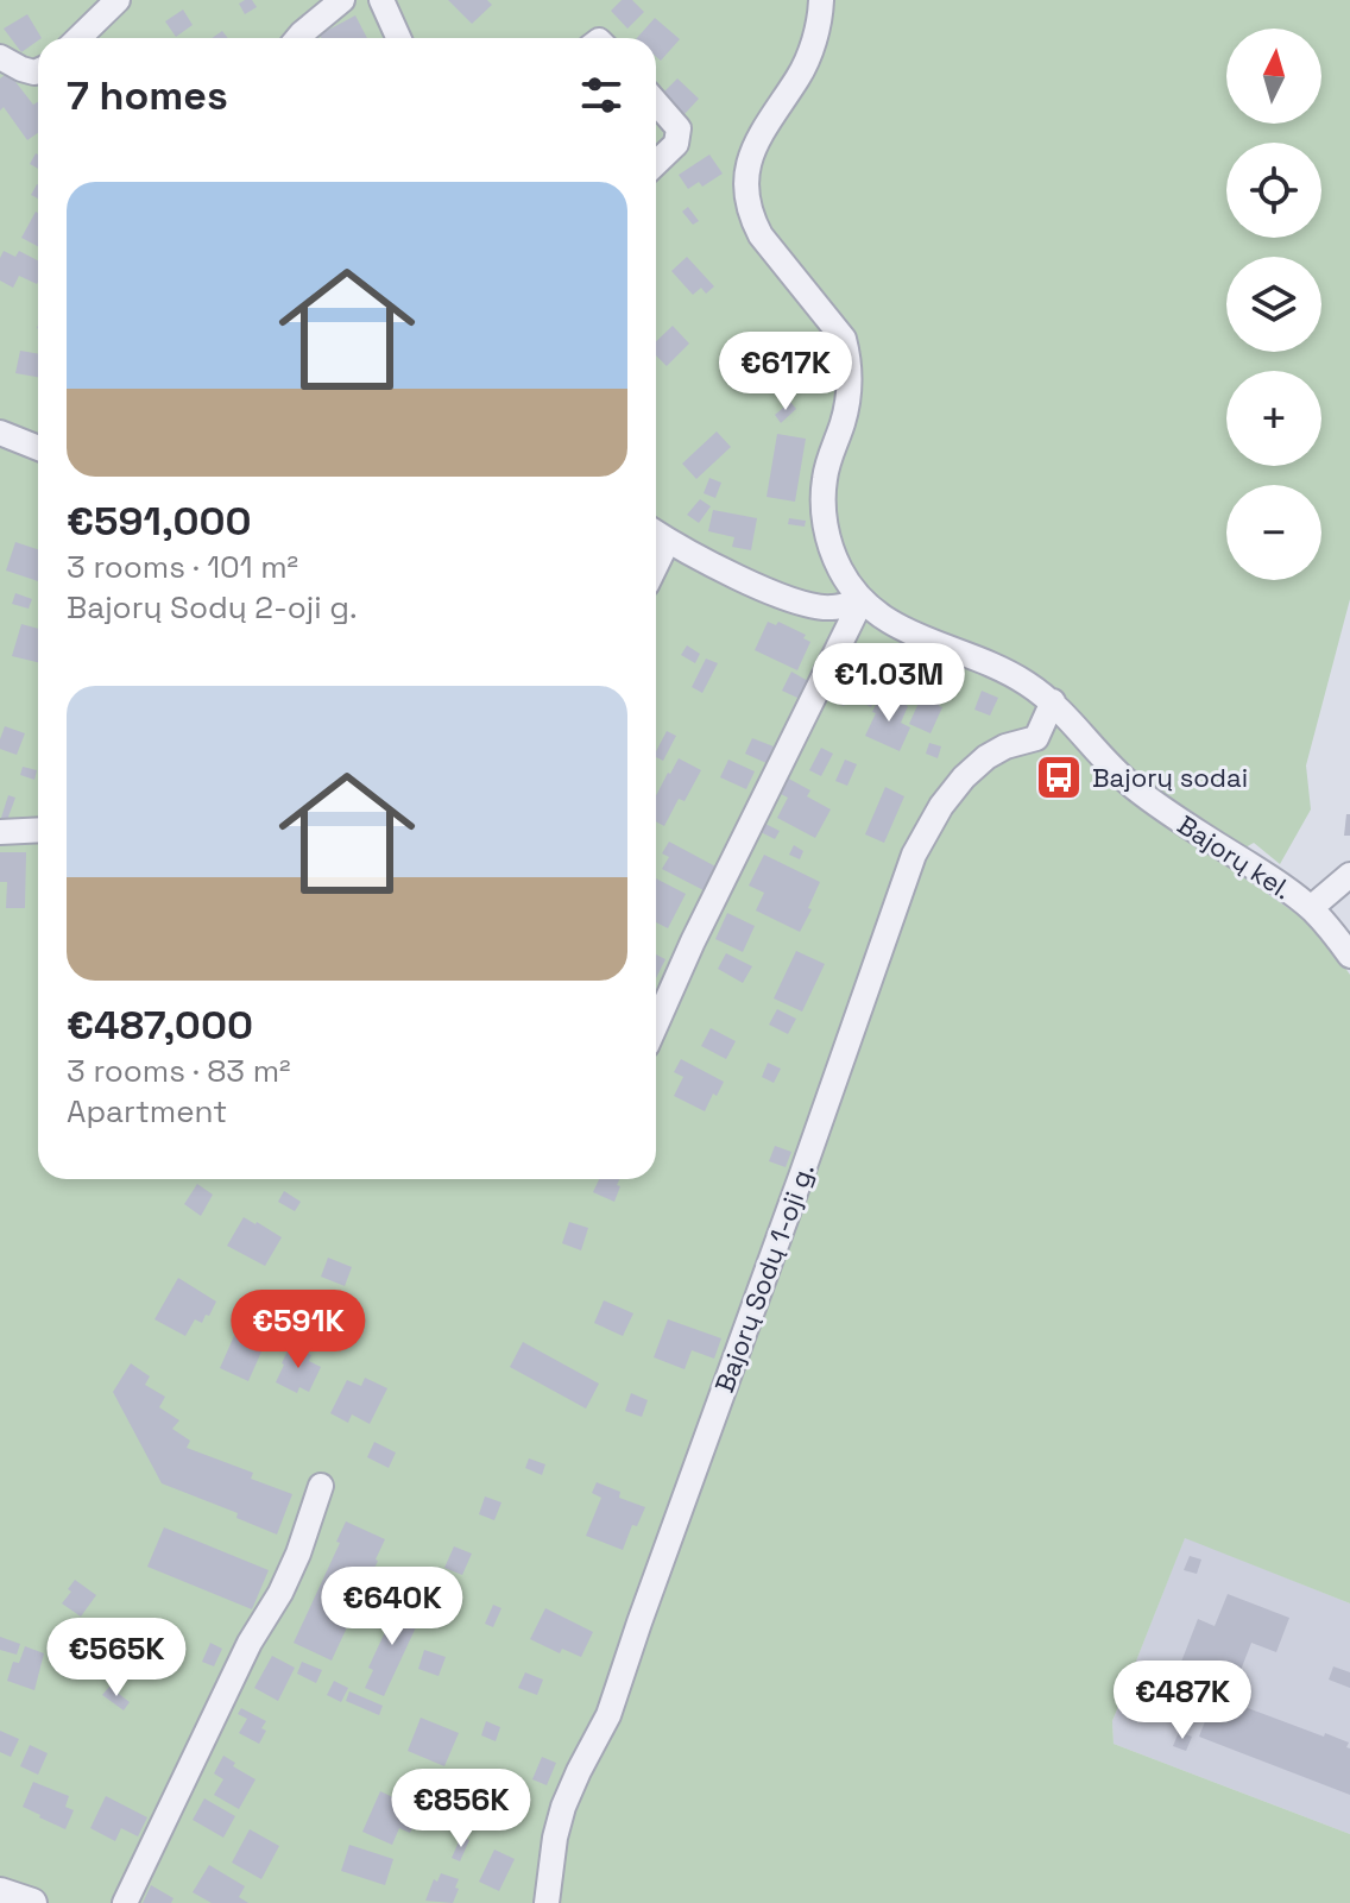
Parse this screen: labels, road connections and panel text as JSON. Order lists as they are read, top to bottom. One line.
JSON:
{"streets":{"street":["Bajorų kel.","Bajorų Sodų 1-oji g."]},"crossings":[["Bajorų kel.","Bajorų Sodų 1-oji g."]],"places":{"bus stop":["Bajorų sodai"]},"north":"top","page":{"map_buttons":["+","−"],"heading":"7 homes","list":[{"name":"€591,000","note":"3 rooms · 101 m² · Bajorų Sodų 2-oji g."},{"name":"€487,000","note":"3 rooms · 83 m² · Apartment"}],"price":["€617K","€1.03M","€591K","€640K","€565K","€487K","€856K"]}}
